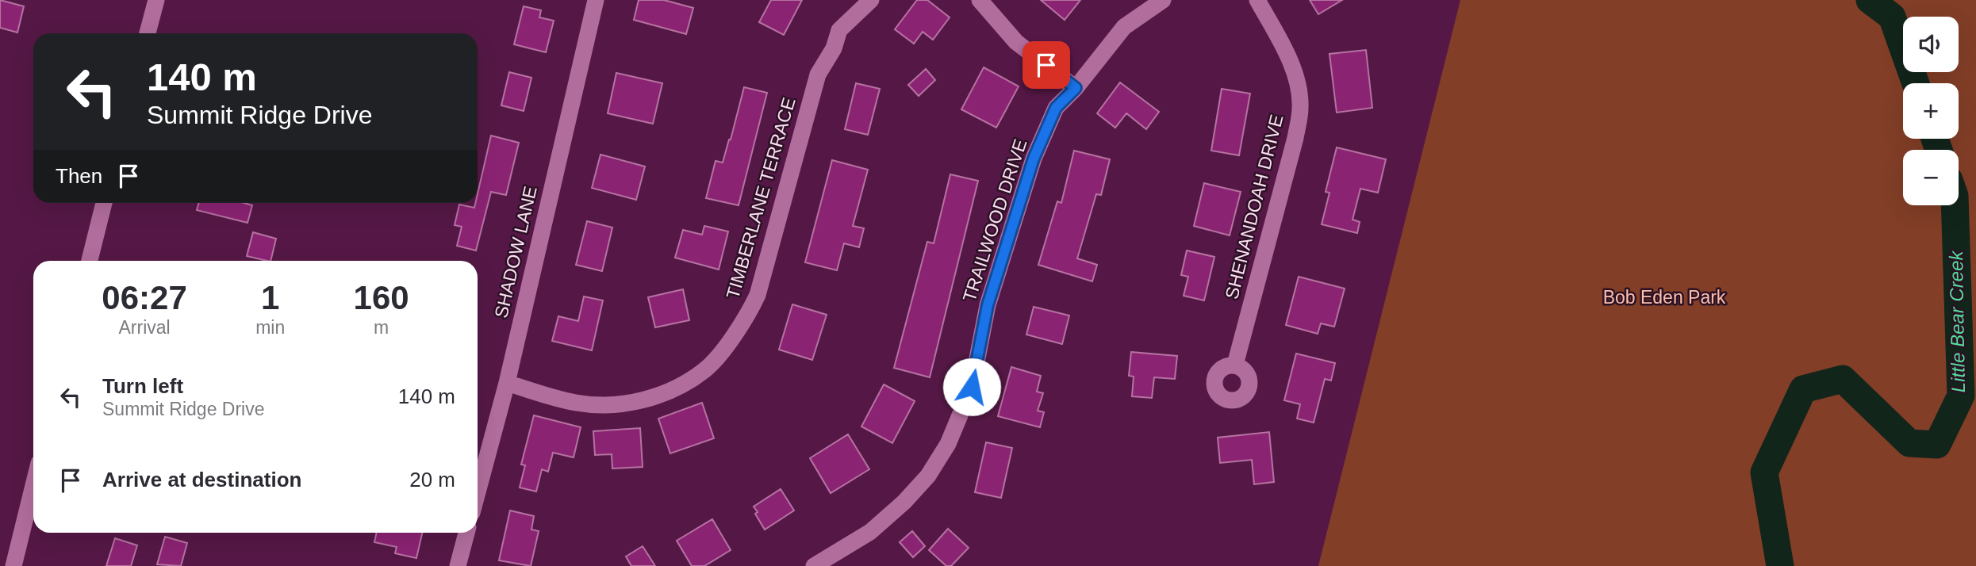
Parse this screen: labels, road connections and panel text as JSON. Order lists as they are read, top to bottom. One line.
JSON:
{"streets":{"street":["TIMBERLANE TERRACE","SHENANDOAH DRIVE","TRAILWOOD DRIVE","SHADOW LANE"]},"crossings":[["TIMBERLANE TERRACE","SHADOW LANE"]],"water":["Little Bear Creek"],"parks":["Bob Eden Park"],"page":{"map_buttons":["+","−"],"turn":["140 m","Summit Ridge Drive"],"then":"Then","eta":["06:27","Arrival","1","min","160","m"],"list":[{"name":"Turn left","note":"Summit Ridge Drive","value":"140 m"},{"name":"Arrive at destination","value":"20 m"}]}}
